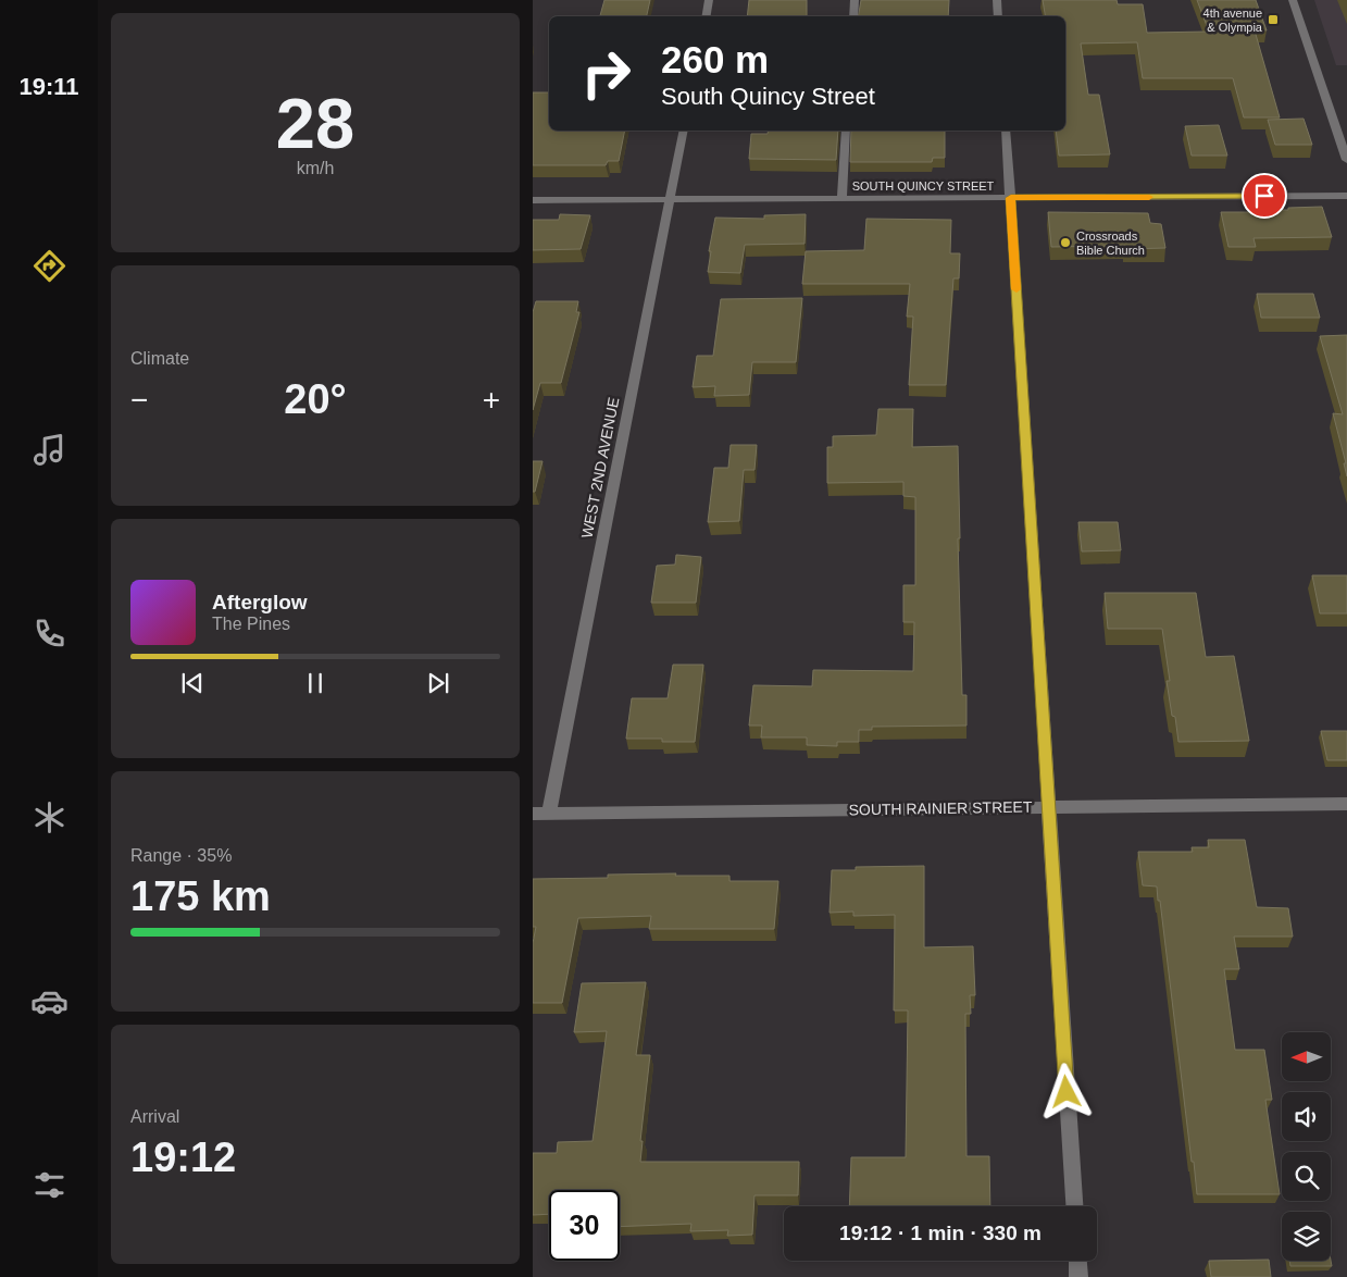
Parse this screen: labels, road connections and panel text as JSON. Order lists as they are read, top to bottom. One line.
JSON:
{"streets":{"street":["SOUTH QUINCY STREET","WEST 2ND AVENUE","SOUTH RAINIER STREET"]},"crossings":[["SOUTH QUINCY STREET","WEST 2ND AVENUE"],["WEST 2ND AVENUE","SOUTH RAINIER STREET"]],"places":{"transit":["4th avenue & Olympia"],"other":["Crossroads Bible Church"]},"north":"left","page":{"tabs":"19:11","tile":[["28","km/h"],"Climate",["Range · 35%","175 km"],["Arrival","19:12"]],"turn":["260 m","South Quincy Street"],"heat":["−","20°","+"],"song":["Afterglow","The Pines"],"limit":"30","trip":"19:12 · 1 min · 330 m"}}
